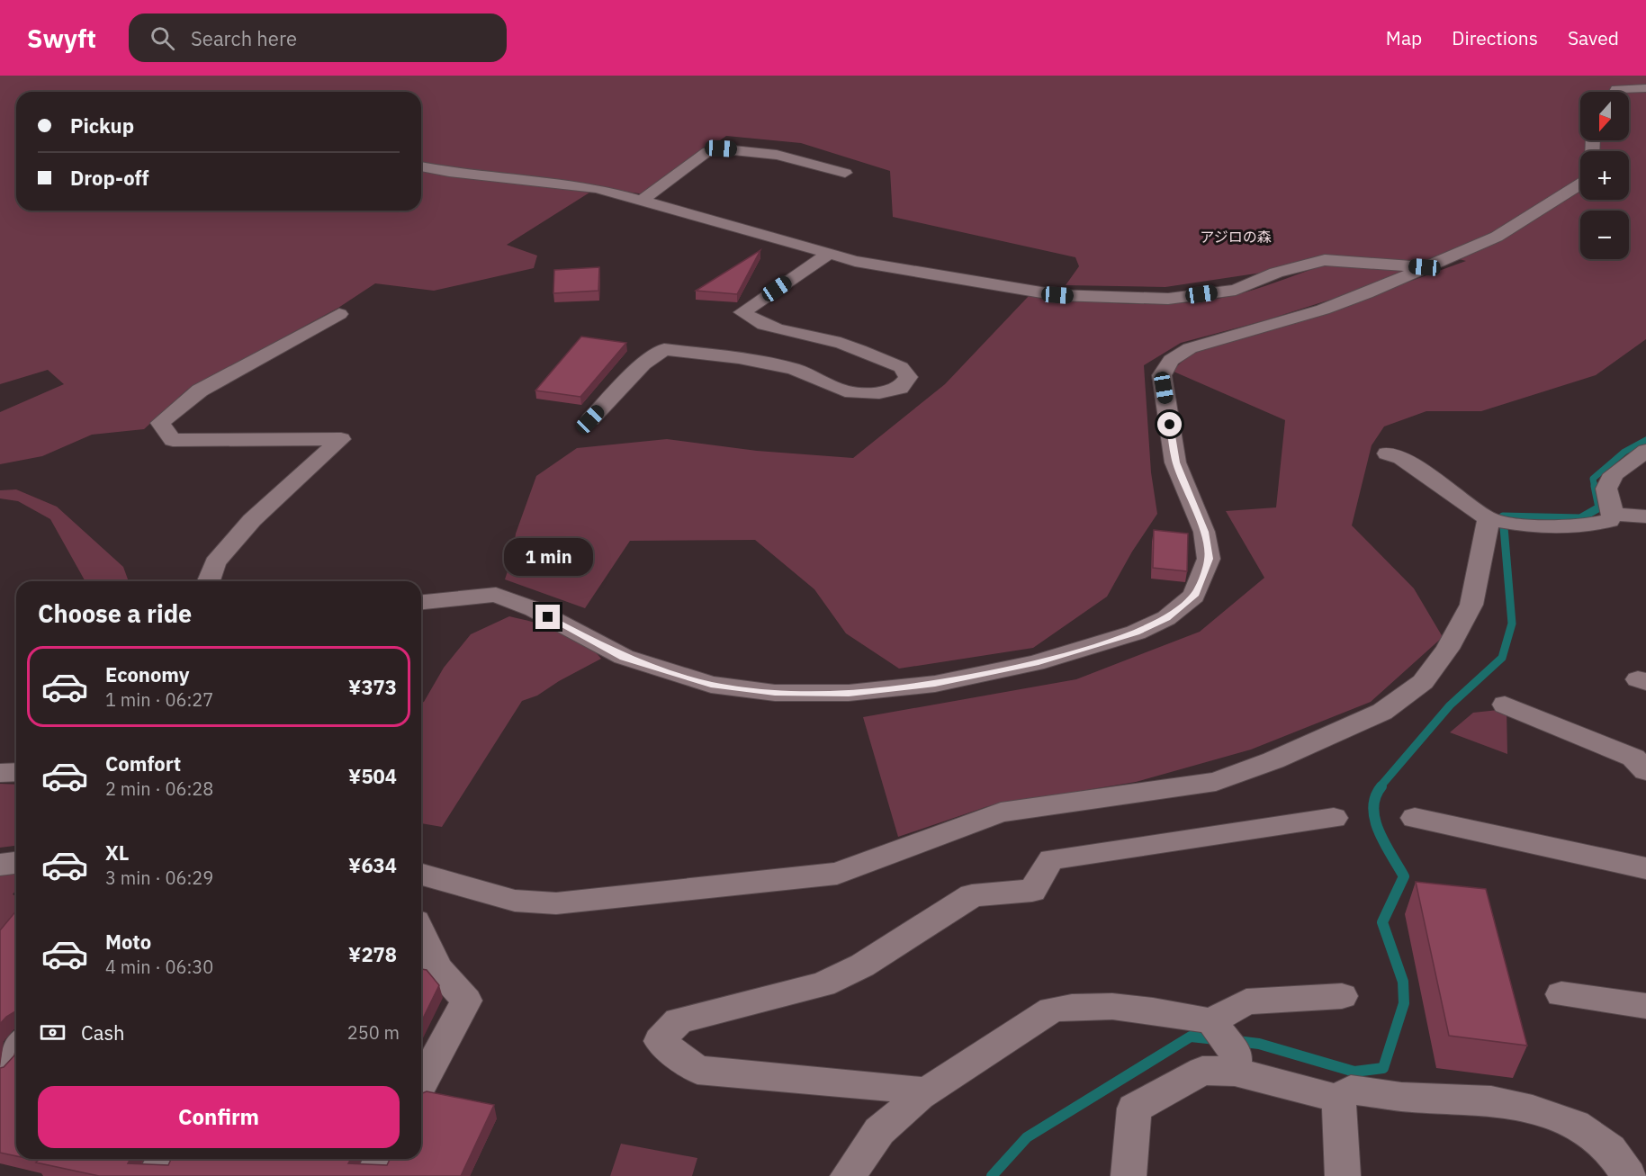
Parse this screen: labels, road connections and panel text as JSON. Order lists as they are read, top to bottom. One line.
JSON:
{"parks":["アジロの森"],"north":"bottom","page":{"header":"Swyft","search":"Search here","nav":["Map","Directions","Saved"],"map_buttons":["+","−"],"banner":["Pickup","Drop-off"],"bubble":"1 min","heading":"Choose a ride","list":[{"name":"Economy","note":"1 min · 06:27","value":"¥373"},{"name":"Comfort","note":"2 min · 06:28","value":"¥504"},{"name":"XL","note":"3 min · 06:29","value":"¥634"},{"name":"Moto","note":"4 min · 06:30","value":"¥278"}],"pay":["Cash","250 m"],"buttons":"Confirm"}}
